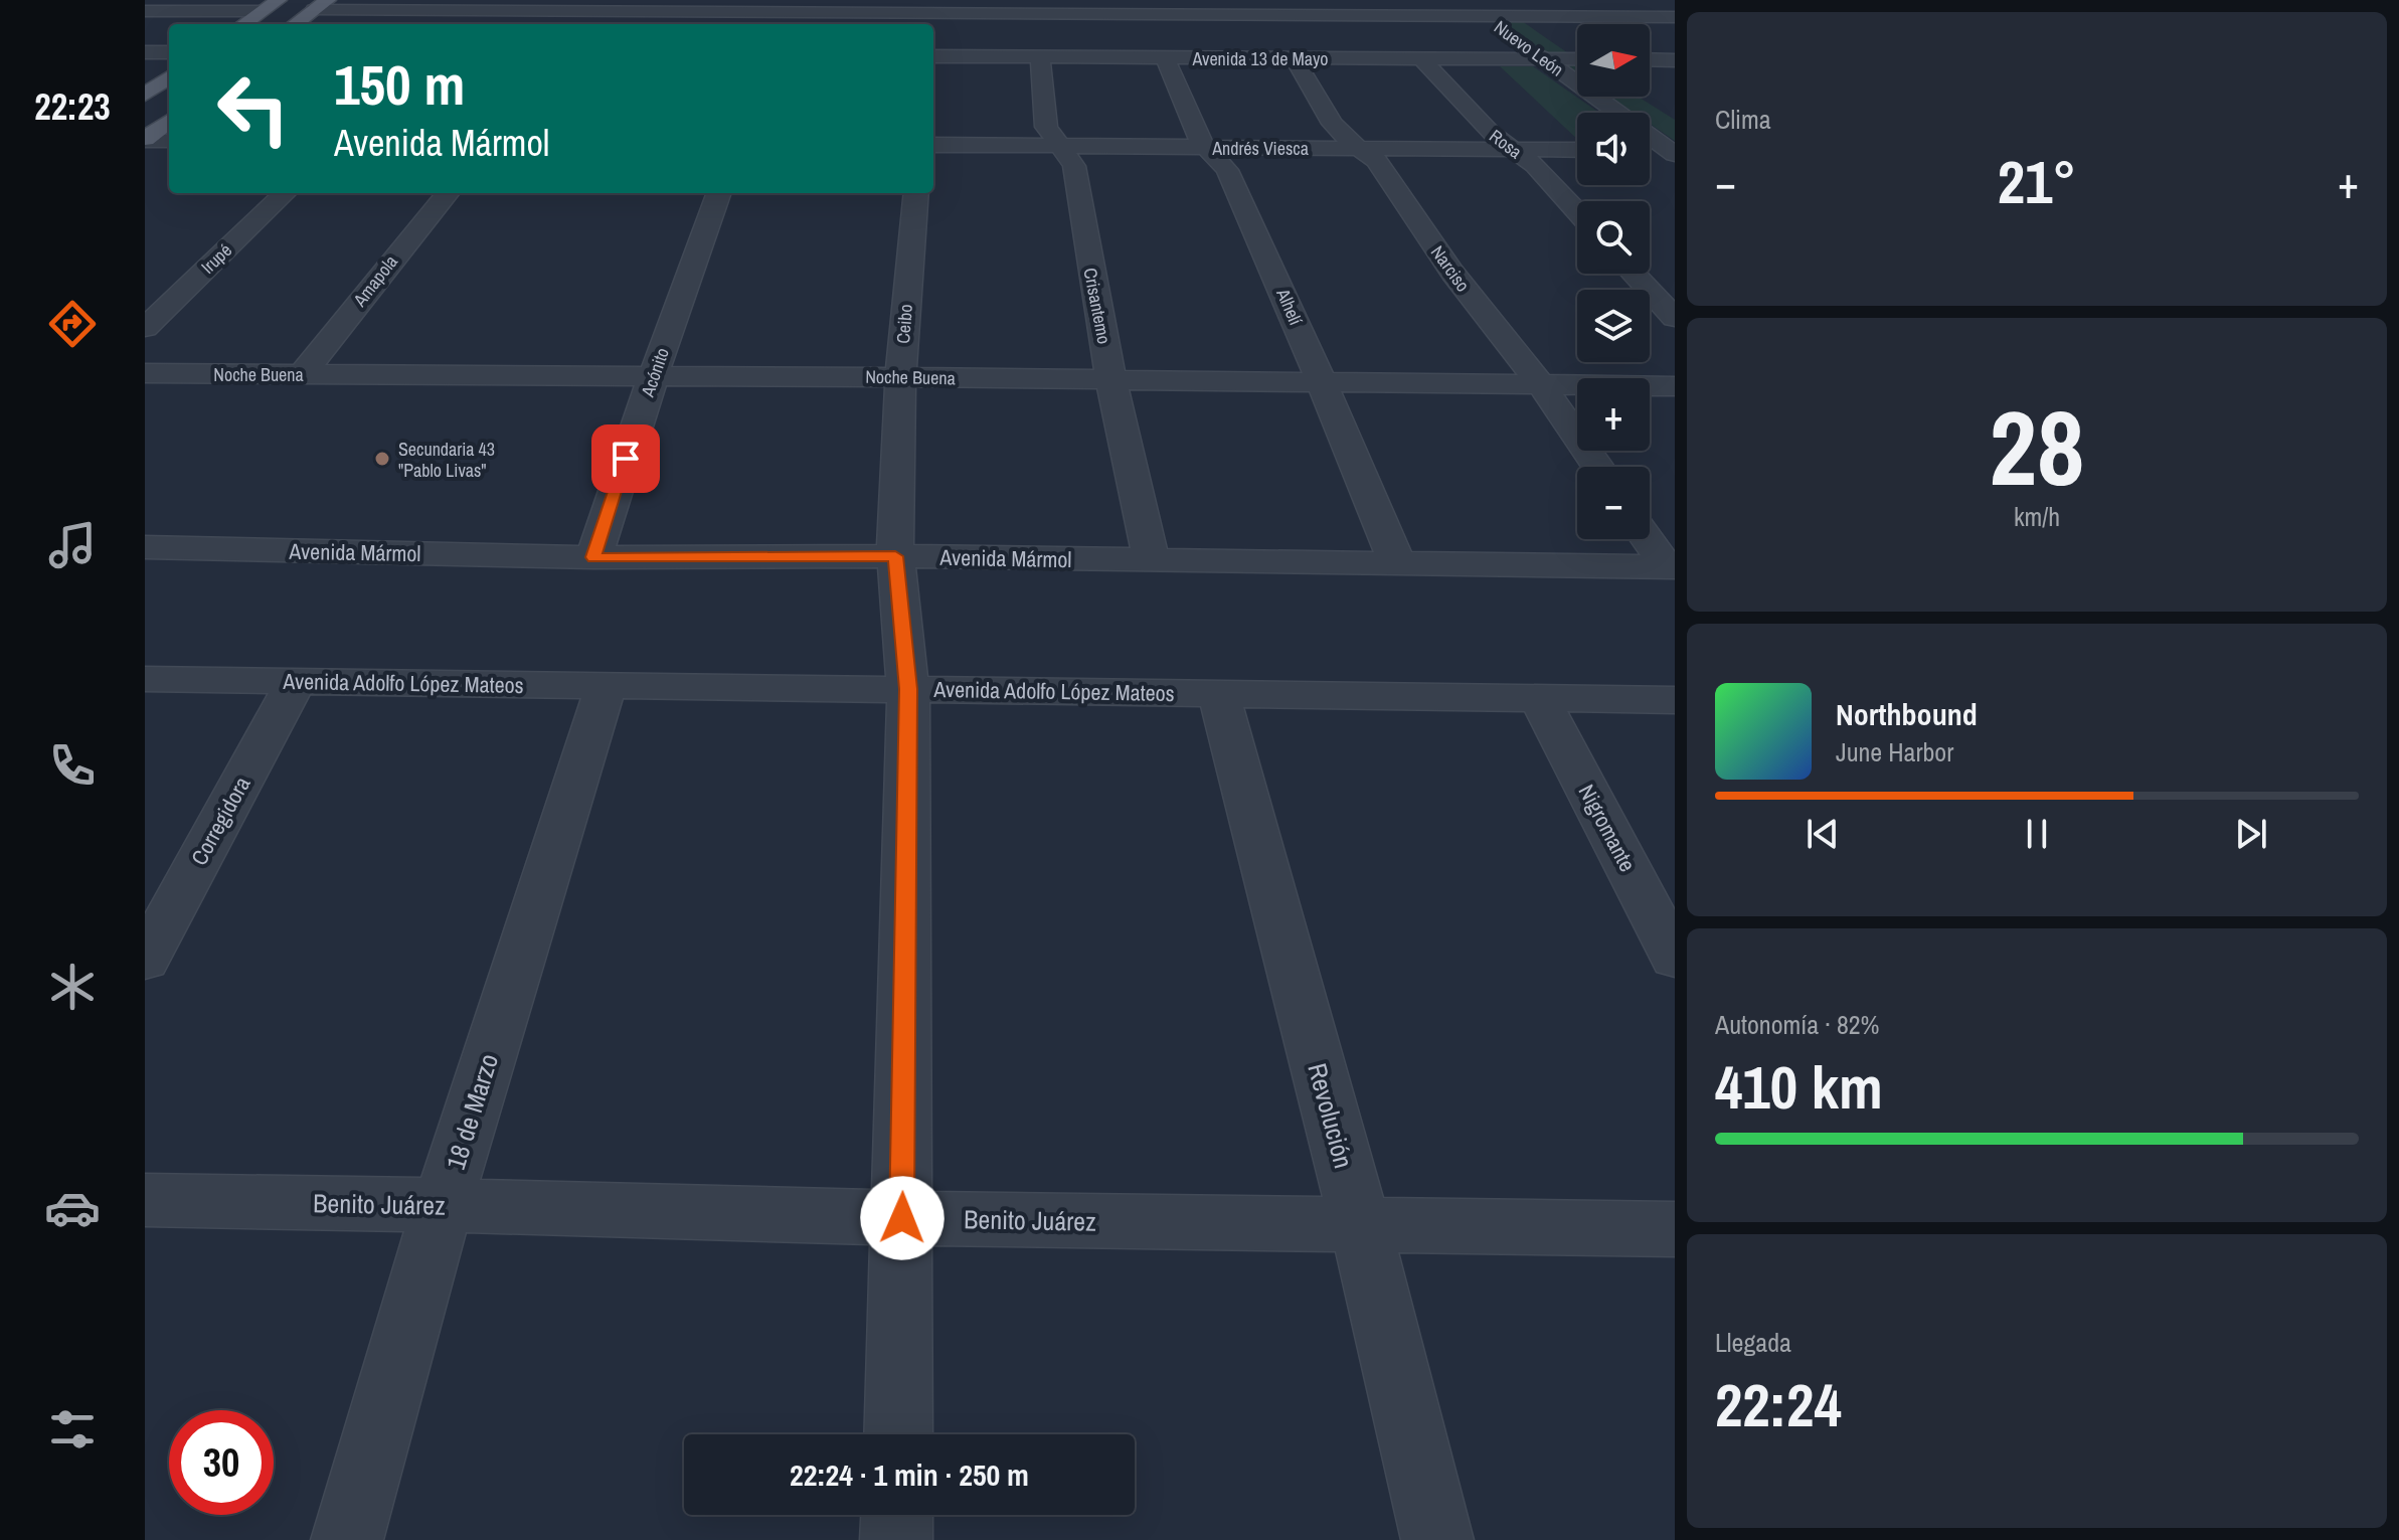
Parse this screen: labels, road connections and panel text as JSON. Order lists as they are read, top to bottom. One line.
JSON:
{"streets":{"street":["Nuevo León","Avenida 13 de Mayo","Rosa","Andrés Viesca","Irupé","Narciso","Amapola","Crisantemo","Alhelí","Ceibo","Acónito","Noche Buena","Avenida Mármol","Avenida Adolfo López Mateos","Corregidora","Nigromante","18 de Marzo","Revolución","Benito Juárez"]},"crossings":[["Nuevo León","Avenida 13 de Mayo"],["Avenida 13 de Mayo","Rosa"],["Avenida 13 de Mayo","Narciso"],["Avenida 13 de Mayo","Crisantemo"],["Avenida 13 de Mayo","Alhelí"],["Rosa","Andrés Viesca"],["Andrés Viesca","Narciso"],["Andrés Viesca","Crisantemo"],["Andrés Viesca","Alhelí"],["Narciso","Noche Buena"],["Amapola","Noche Buena"],["Crisantemo","Noche Buena"],["Crisantemo","Avenida Mármol"],["Alhelí","Noche Buena"],["Alhelí","Avenida Mármol"],["Ceibo","Noche Buena"],["Ceibo","Avenida Mármol"],["Ceibo","Avenida Adolfo López Mateos"],["Ceibo","Benito Juárez"],["Acónito","Noche Buena"],["Acónito","Avenida Mármol"],["Avenida Adolfo López Mateos","Corregidora"],["Avenida Adolfo López Mateos","Nigromante"],["Avenida Adolfo López Mateos","18 de Marzo"],["Avenida Adolfo López Mateos","Revolución"],["18 de Marzo","Benito Juárez"],["Revolución","Benito Juárez"]],"places":["Secundaria 43 \"Pablo Livas\""],"north":"right","page":{"tabs":"22:23","tile":["Clima",["28","km/h"],["Autonomía · 82%","410 km"],["Llegada","22:24"]],"map_buttons":["+","−"],"turn":["150 m","Avenida Mármol"],"heat":["−","21°","+"],"song":["Northbound","June Harbor"],"limit":"30","trip":"22:24 · 1 min · 250 m"}}
